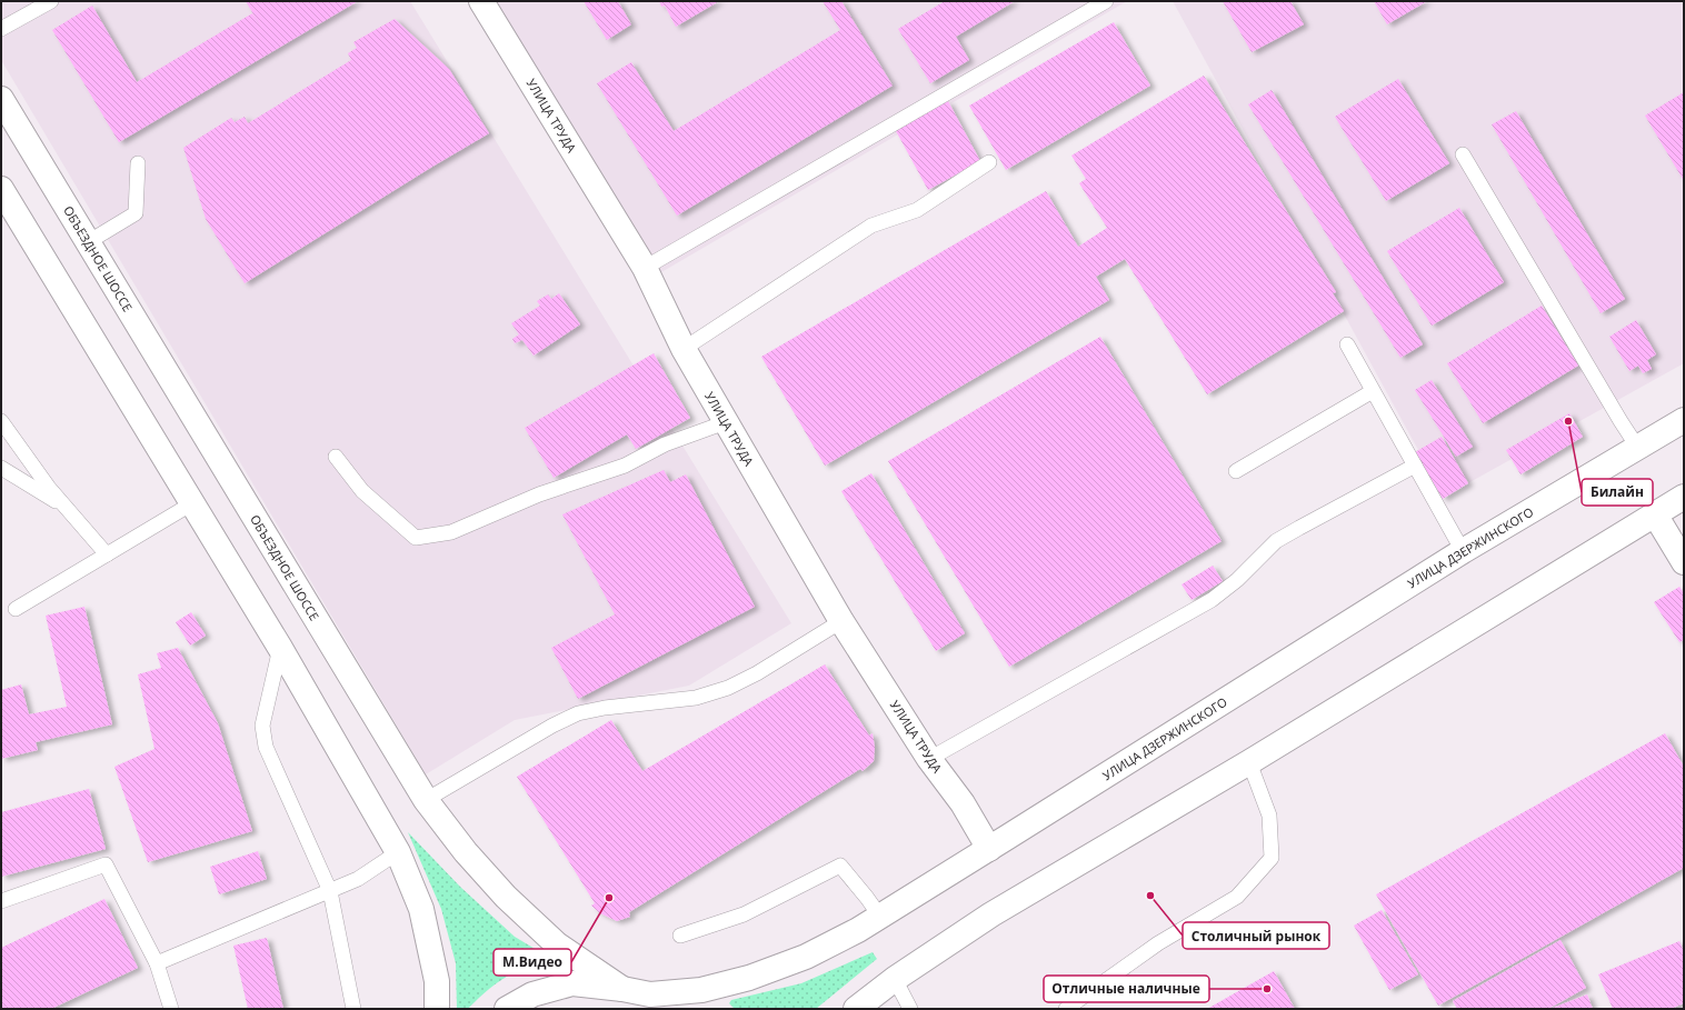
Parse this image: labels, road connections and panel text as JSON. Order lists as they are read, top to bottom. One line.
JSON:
{"streets":{"street":["УЛИЦА ТРУДА","ОБЪЕЗДНОЕ ШОССЕ","УЛИЦА ДЗЕРЖИНСКОГО"]},"crossings":[["УЛИЦА ТРУДА","УЛИЦА ДЗЕРЖИНСКОГО"],["ОБЪЕЗДНОЕ ШОССЕ","УЛИЦА ДЗЕРЖИНСКОГО"]],"places":["Билайн","Столичный рынок","М.Видео","Отличные наличные"]}
